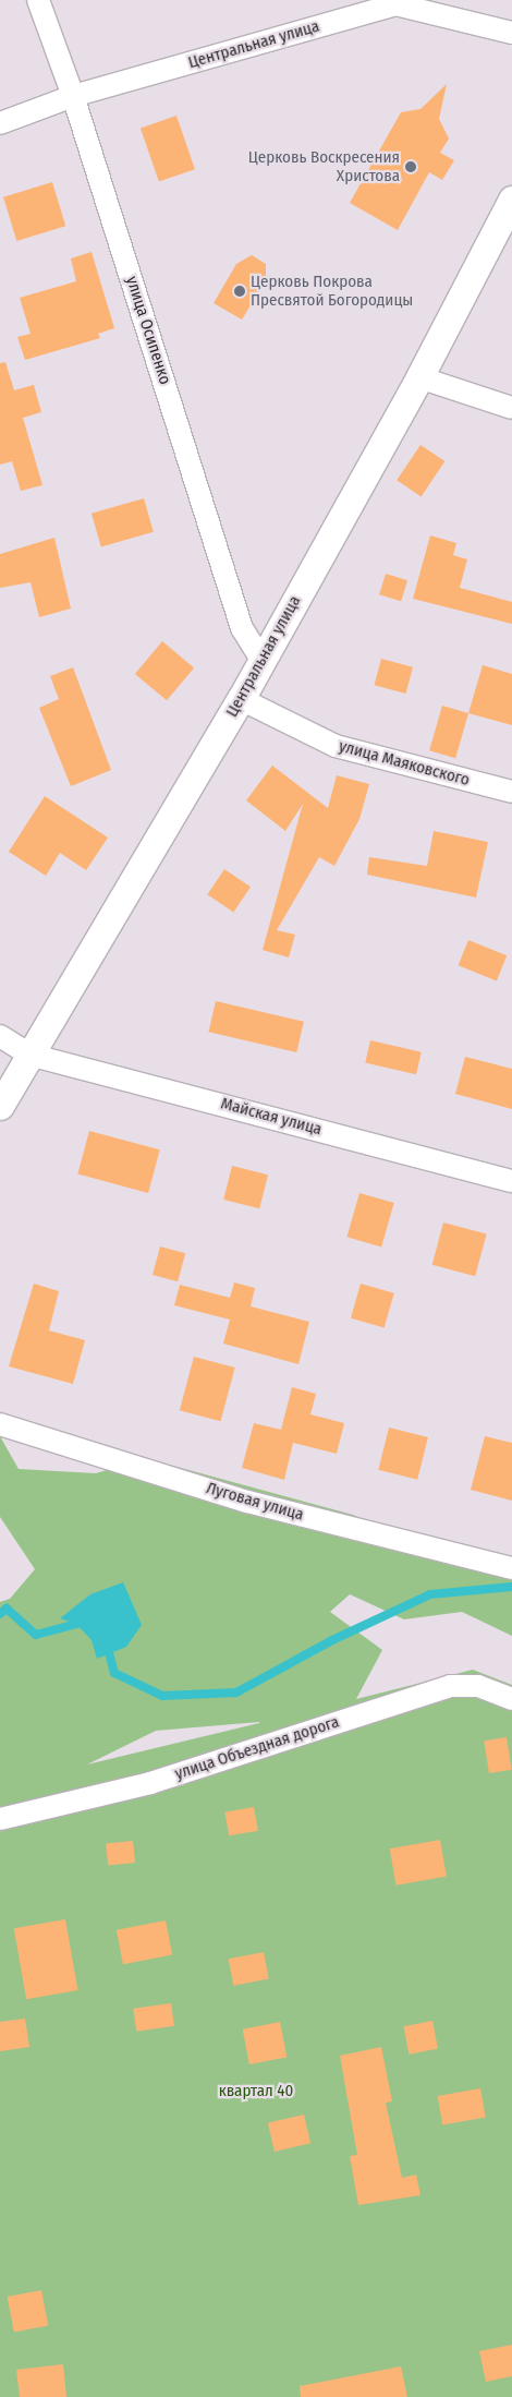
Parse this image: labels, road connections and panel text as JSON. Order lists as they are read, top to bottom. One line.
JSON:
{"streets":{"street":["Центральная улица","улица Осипенко","улица Маяковского","Майская улица","Луговая улица","улица Объездная дорога"]},"crossings":[["Центральная улица","улица Осипенко"],["Центральная улица","улица Маяковского"],["Центральная улица","Майская улица"]],"parks":["квартал 40"],"places":["Церковь Воскресения Христова","Церковь Покрова Пресвятой Богородицы"]}
